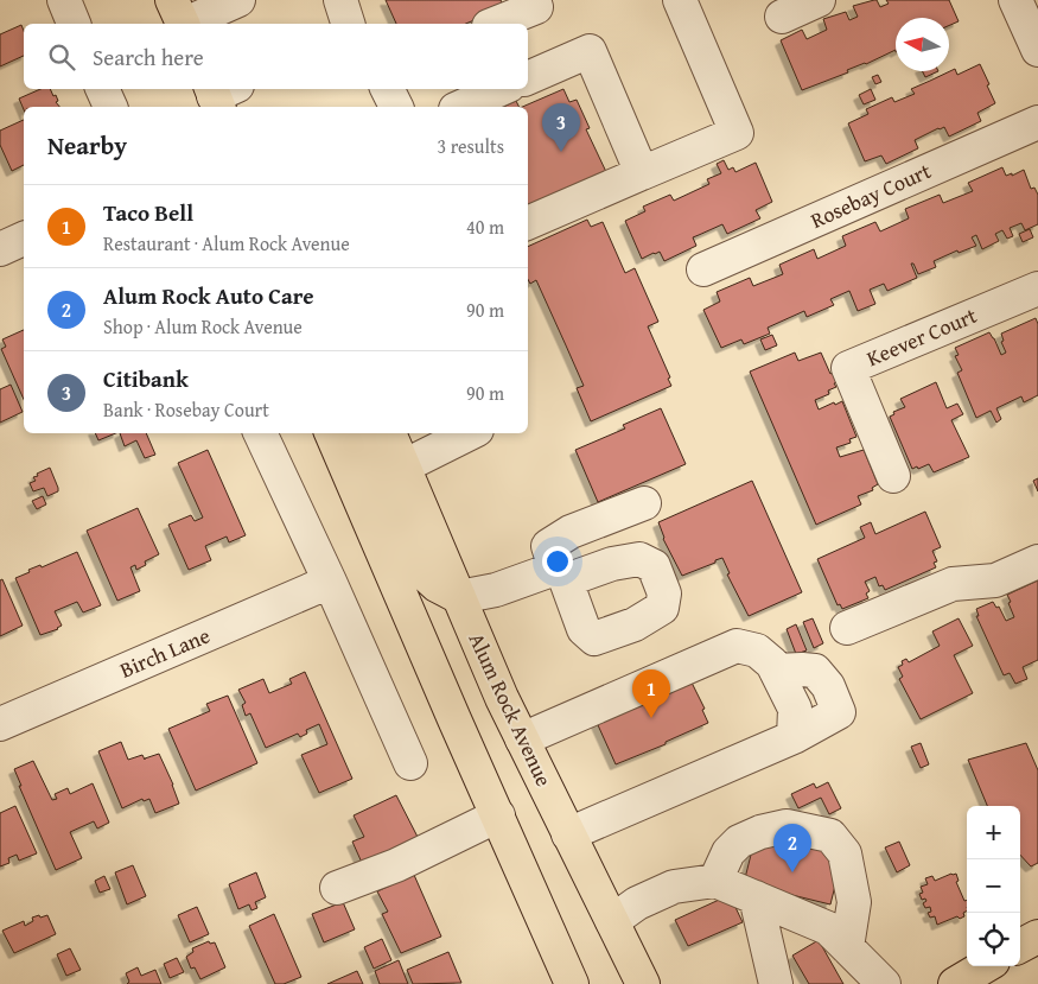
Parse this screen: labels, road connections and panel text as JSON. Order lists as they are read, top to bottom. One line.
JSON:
{"streets":{"main road":["Alum Rock Avenue"],"street":["Rosebay Court","Keever Court","Birch Lane"]},"north":"left","page":{"search":"Search here","pins":["3","1","2"],"heading":["Nearby","3 results"],"list":[{"mark":"1","name":"Taco Bell","note":"Restaurant · Alum Rock Avenue","value":"40 m"},{"mark":"2","name":"Alum Rock Auto Care","note":"Shop · Alum Rock Avenue","value":"90 m"},{"mark":"3","name":"Citibank","note":"Bank · Rosebay Court","value":"90 m"}],"map_buttons":["+","−"]}}
